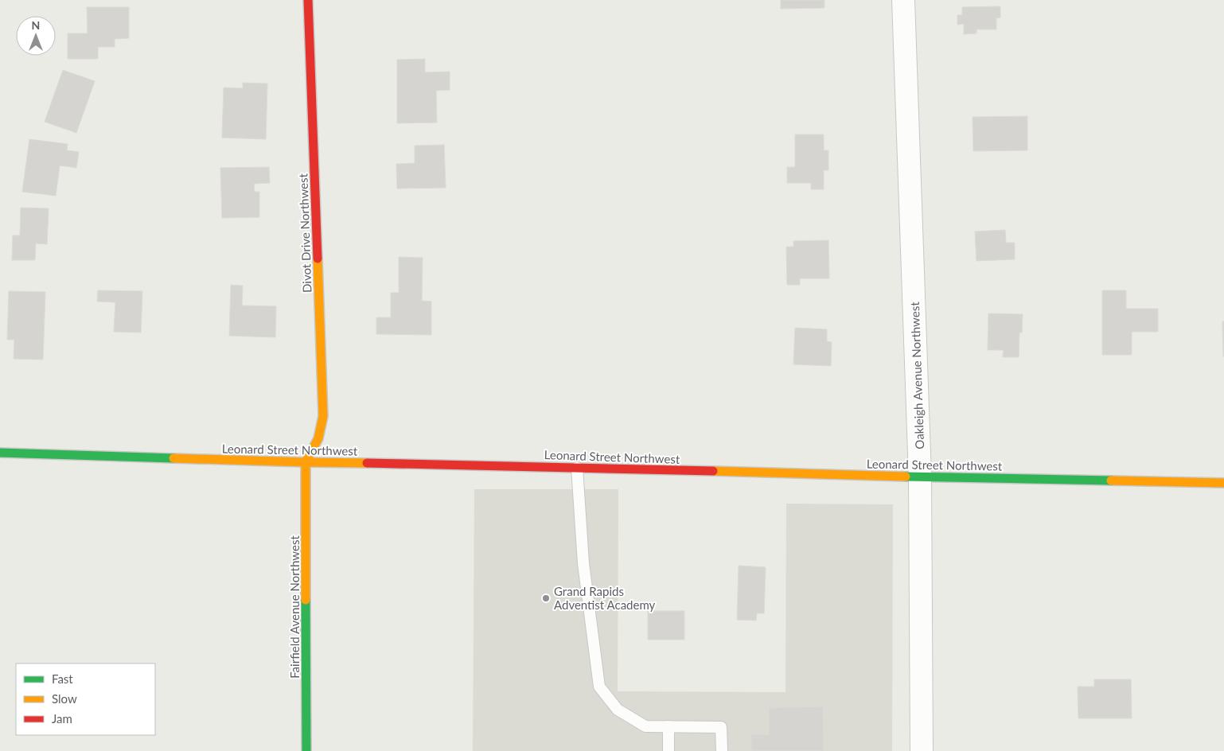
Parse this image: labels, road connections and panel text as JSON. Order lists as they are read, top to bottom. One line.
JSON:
{"streets":{"main road":["Divot Drive Northwest","Leonard Street Northwest","Fairfield Avenue Northwest"],"street":["Oakleigh Avenue Northwest"]},"crossings":[["Divot Drive Northwest","Leonard Street Northwest"],["Divot Drive Northwest","Fairfield Avenue Northwest"],["Oakleigh Avenue Northwest","Leonard Street Northwest"],["Leonard Street Northwest","Fairfield Avenue Northwest"]],"places":["Grand Rapids Adventist Academy"],"legend":["Fast","Slow","Jam"],"north":"top"}
